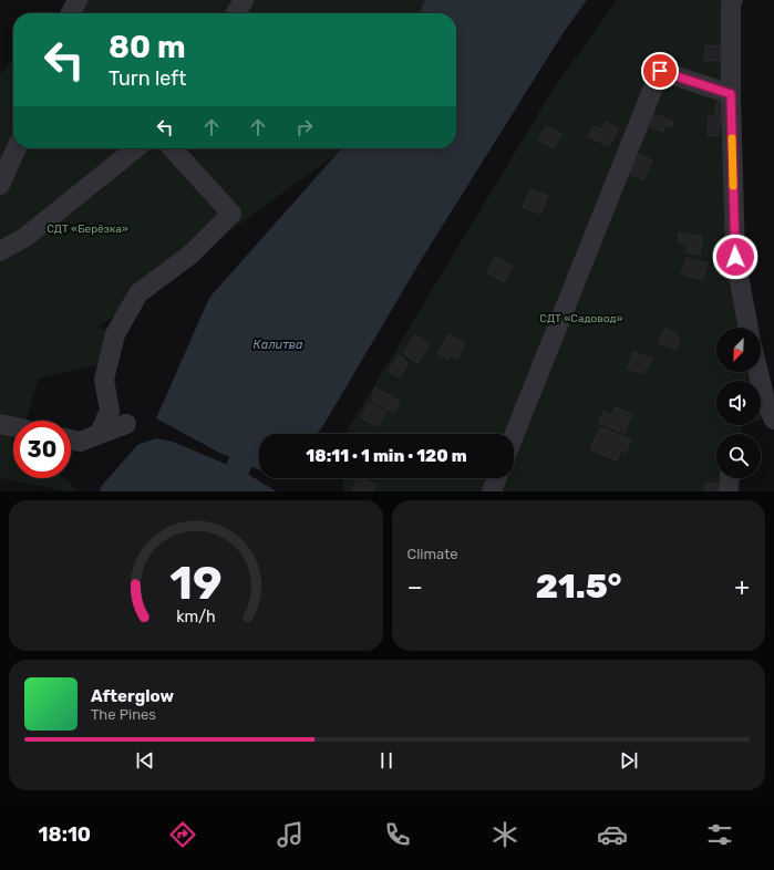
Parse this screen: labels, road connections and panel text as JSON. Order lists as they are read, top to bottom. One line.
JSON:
{"water":["Калитва"],"parks":["СДТ «Берёзка»","СДТ «Садовод»"],"north":"bottom left","page":{"turn":["80 m","Turn left"],"limit":"30","trip":"18:11 · 1 min · 120 m","tile":"Climate","heat":["−","21.5°","+"],"song":["Afterglow","The Pines"],"tabs":"18:10","gauge":["19","km/h"]}}
